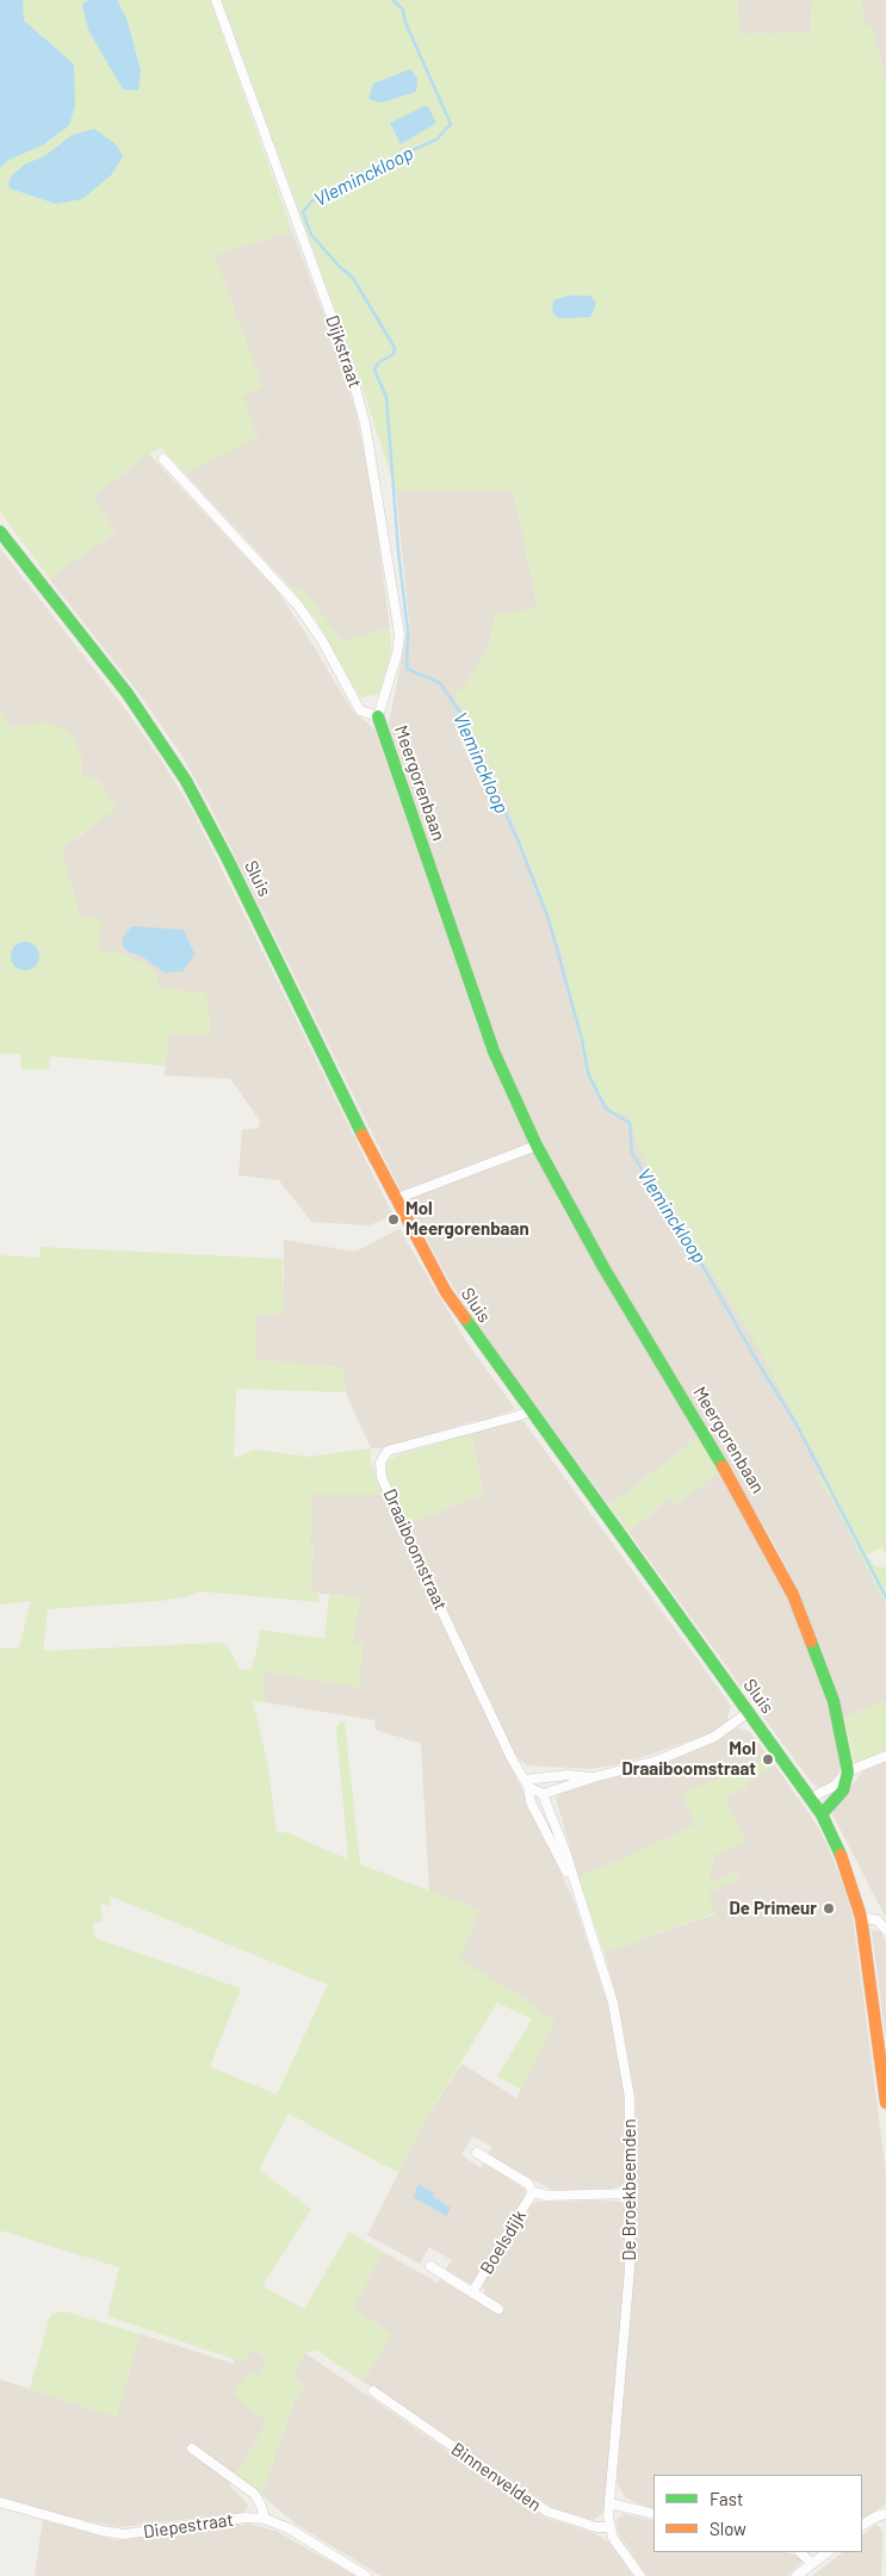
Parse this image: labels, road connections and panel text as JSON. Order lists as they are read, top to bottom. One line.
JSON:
{"streets":{"street":["Dijkstraat","Meergorenbaan","Sluis","Draaiboomstraat","De Broekbeemden","Boelsdijk","Binnenvelden","Diepestraat"]},"crossings":[["Dijkstraat","Meergorenbaan"],["Sluis","Draaiboomstraat"],["Draaiboomstraat","De Broekbeemden"],["De Broekbeemden","Boelsdijk"],["De Broekbeemden","Binnenvelden"]],"water":["Vleminckloop"],"places":["Mol Meergorenbaan","Mol Draaiboomstraat","De Primeur"],"legend":["Fast","Slow"]}
